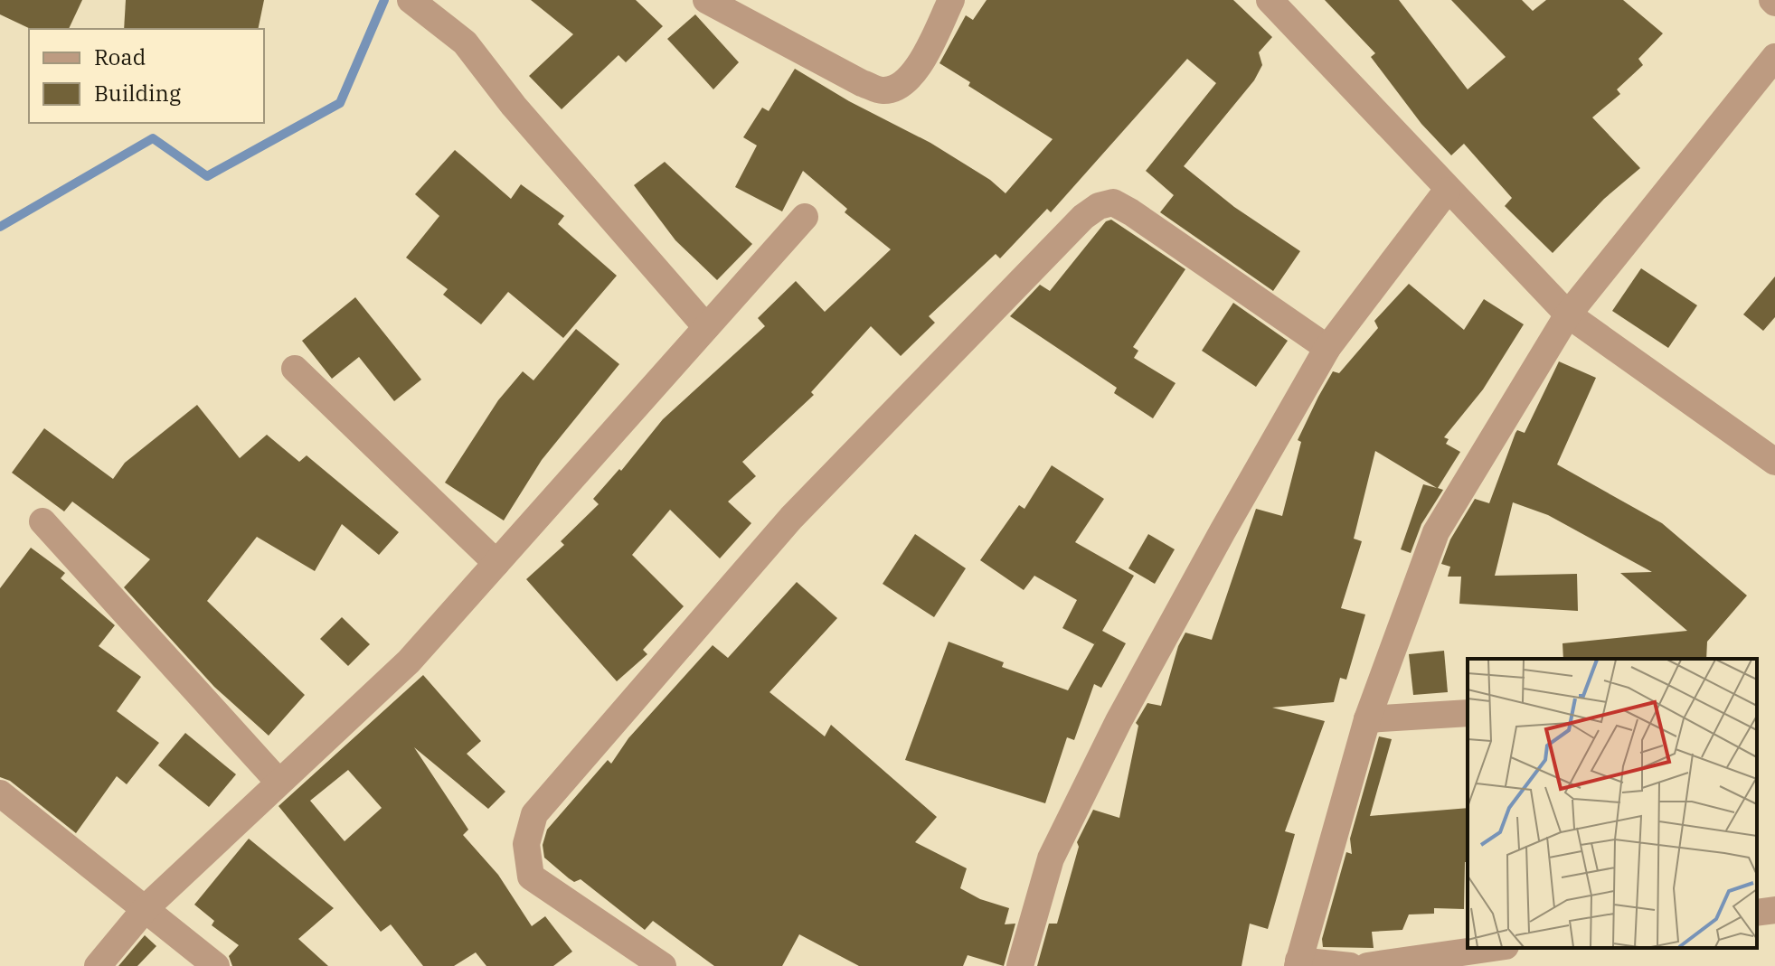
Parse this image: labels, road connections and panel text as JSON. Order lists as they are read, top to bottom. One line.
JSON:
{"legend":["Road","Building"]}
